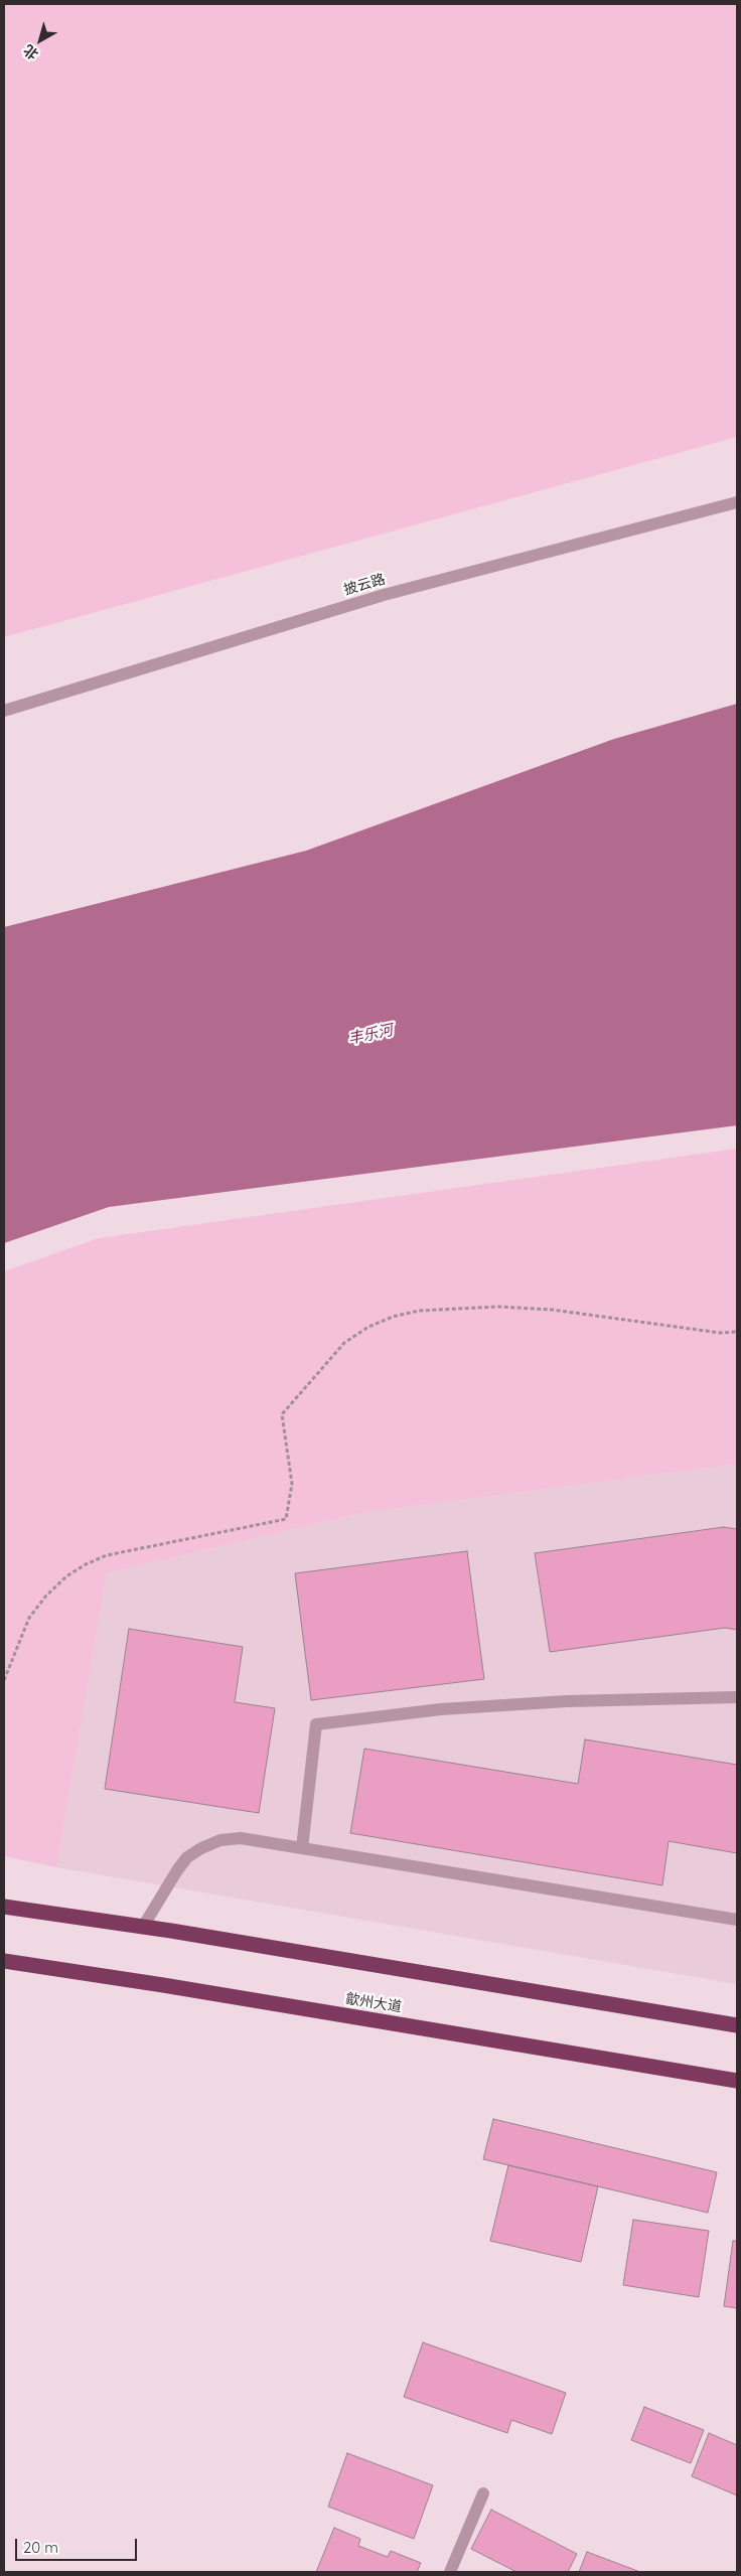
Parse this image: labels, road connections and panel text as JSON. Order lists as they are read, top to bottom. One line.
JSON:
{"streets":{"highway":["歙州大道"],"street":["披云路"]},"water":["丰乐河"],"scale_bar":"20 m","north":"bottom left"}
